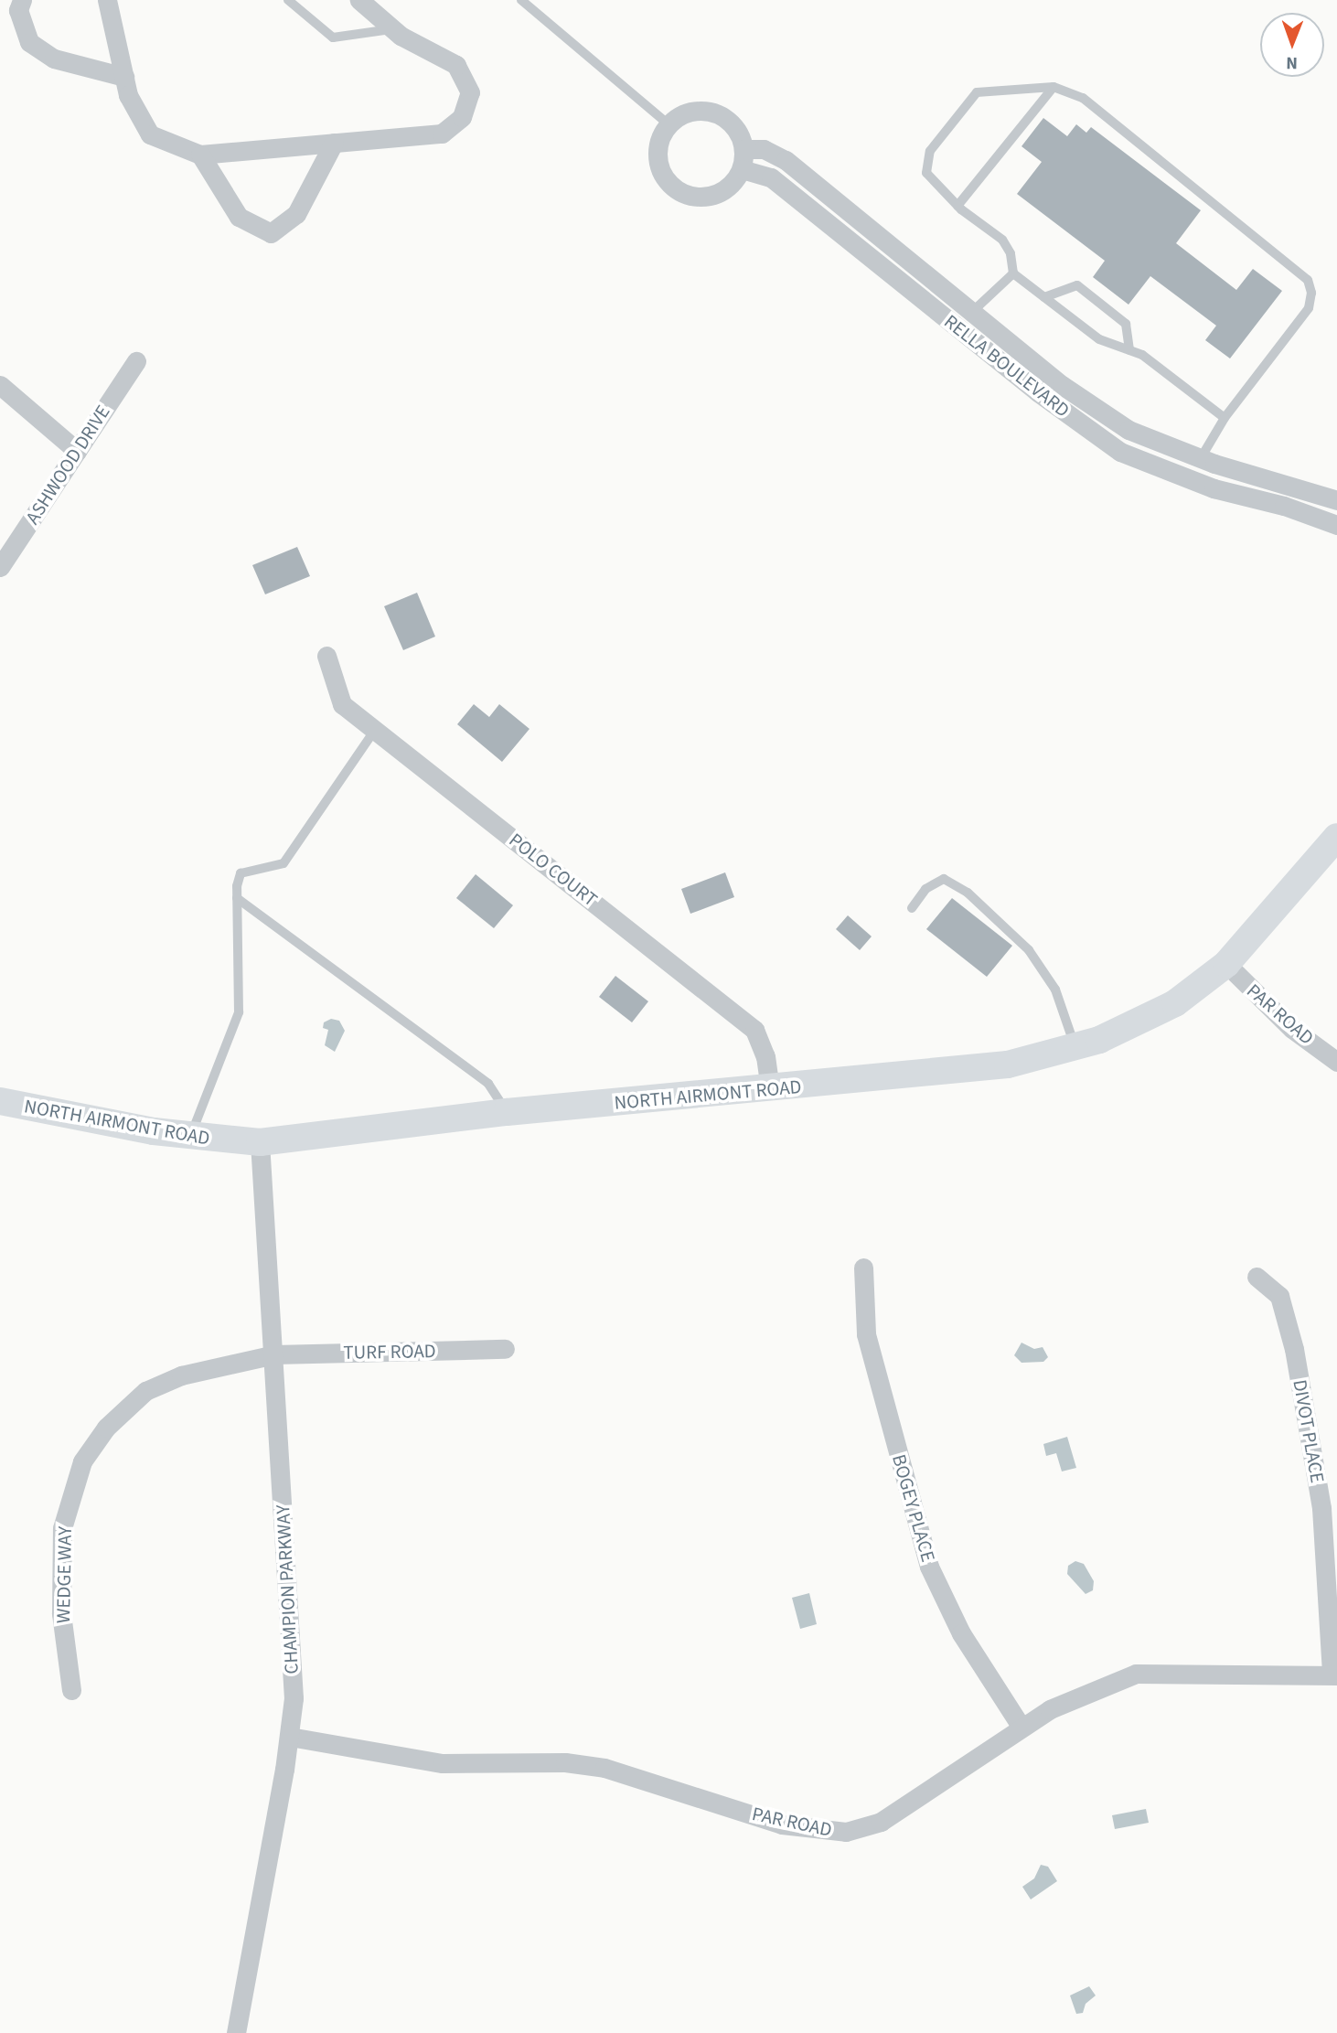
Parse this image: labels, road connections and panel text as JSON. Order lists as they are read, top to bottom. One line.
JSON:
{"streets":{"street":["RELLA BOULEVARD","ASHWOOD DRIVE","POLO COURT","PAR ROAD","NORTH AIRMONT ROAD","TURF ROAD","DIVOT PLACE","BOGEY PLACE","WEDGE WAY","CHAMPION PARKWAY"]},"crossings":[["POLO COURT","NORTH AIRMONT ROAD"],["PAR ROAD","NORTH AIRMONT ROAD"],["PAR ROAD","DIVOT PLACE"],["PAR ROAD","BOGEY PLACE"],["PAR ROAD","CHAMPION PARKWAY"],["NORTH AIRMONT ROAD","CHAMPION PARKWAY"],["TURF ROAD","WEDGE WAY"],["TURF ROAD","CHAMPION PARKWAY"],["WEDGE WAY","CHAMPION PARKWAY"]],"north":"bottom"}
